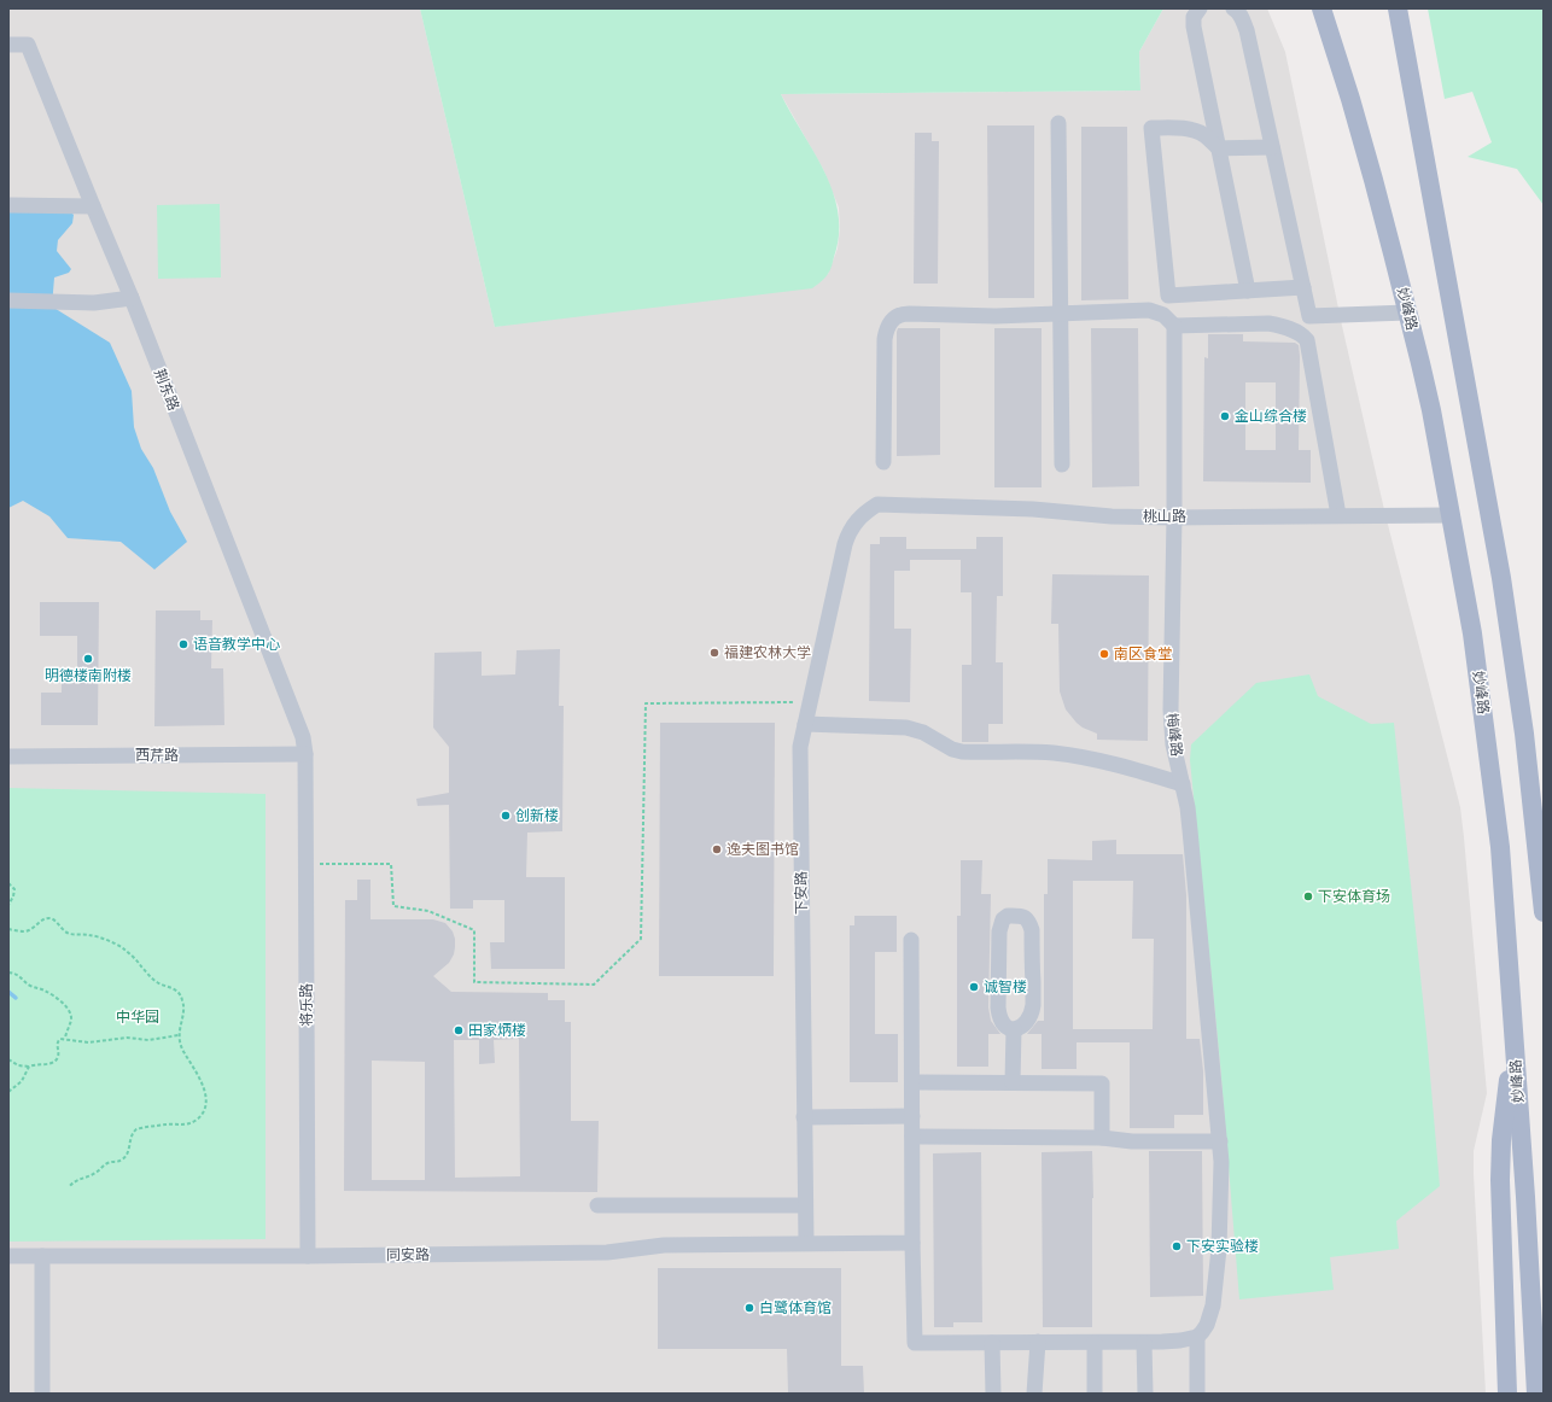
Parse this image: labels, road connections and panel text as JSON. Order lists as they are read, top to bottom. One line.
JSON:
{"streets":{"main road":["妙峰路"],"street":["荆东路","桃山路","梅峰路","西芹路","下安路","将乐路","同安路"]},"crossings":[["妙峰路","桃山路"],["荆东路","西芹路"],["荆东路","将乐路"],["桃山路","梅峰路"],["桃山路","下安路"],["西芹路","将乐路"],["下安路","同安路"],["将乐路","同安路"]],"parks":["中华园"],"places":["金山综合楼","语音教学中心","福建农林大学","南区食堂","明德楼南附楼","创新楼","逸夫图书馆","下安体育场","诚智楼","田家炳楼","下安实验楼","白鹭体育馆"]}
